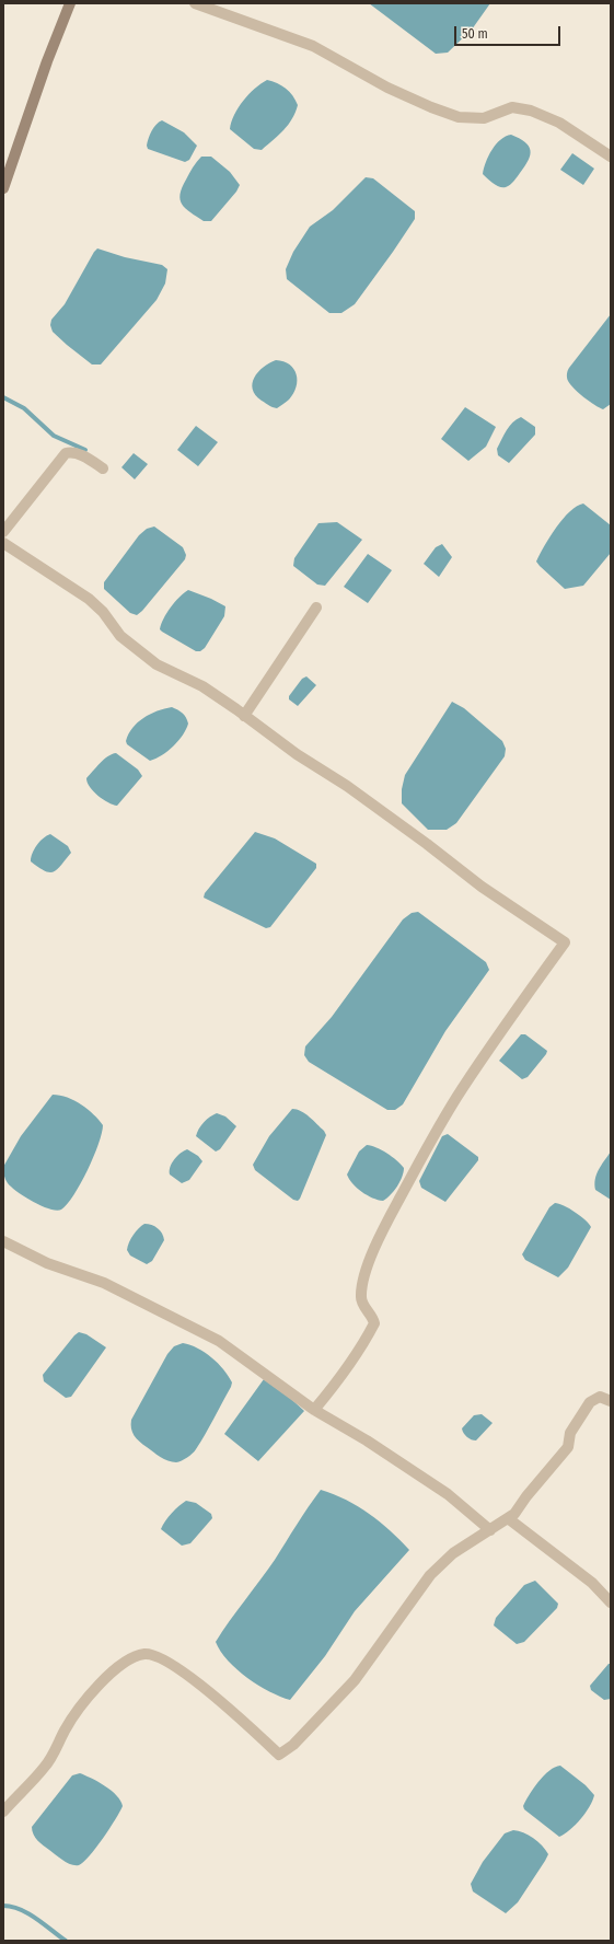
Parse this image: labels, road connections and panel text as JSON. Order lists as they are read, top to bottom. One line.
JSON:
{"scale_bar":"50 m"}
